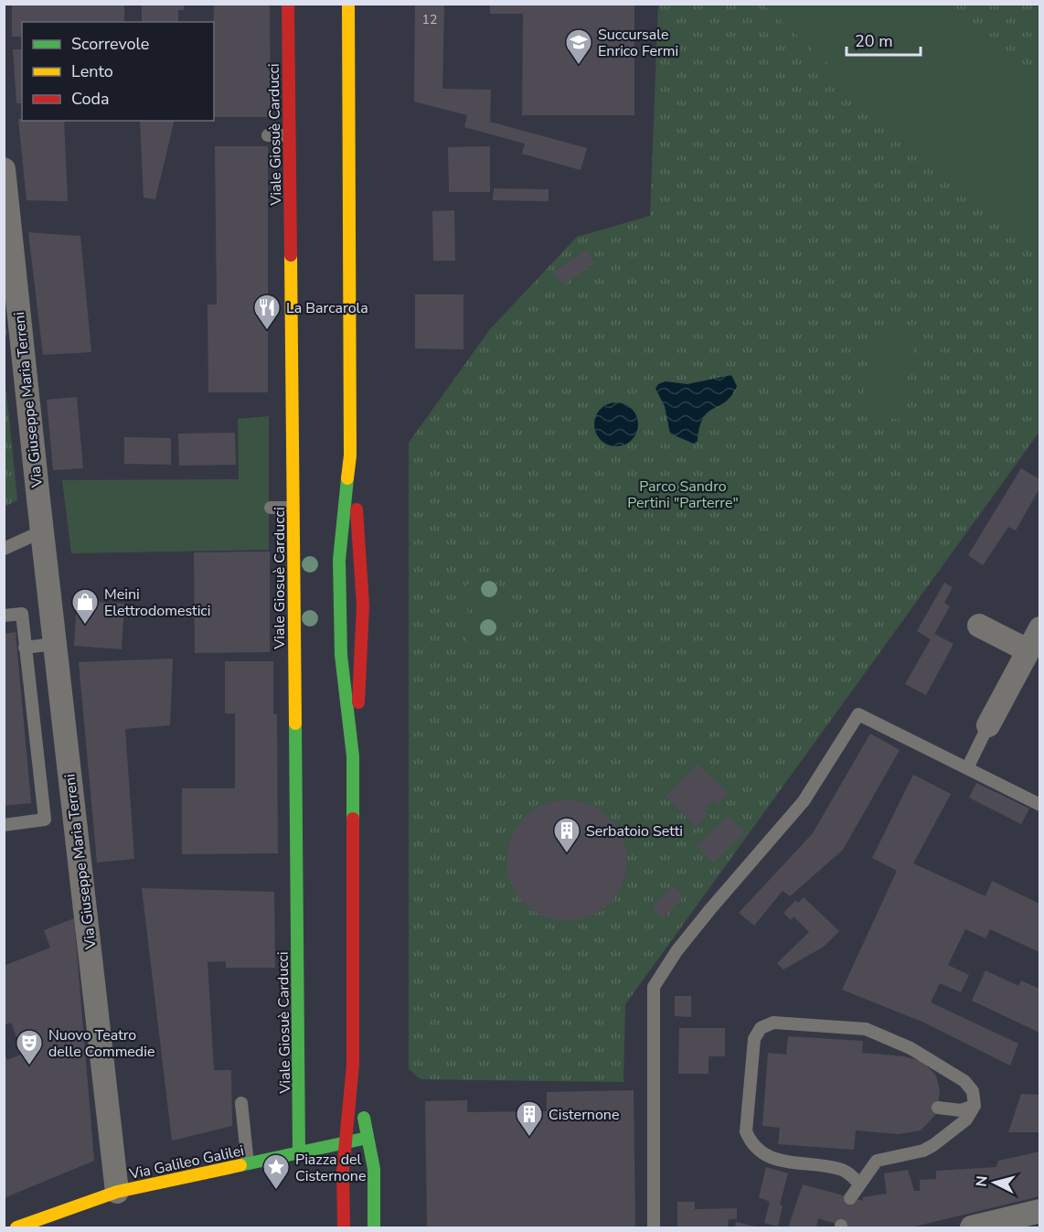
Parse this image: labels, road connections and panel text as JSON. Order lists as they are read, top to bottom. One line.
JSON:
{"streets":{"main road":["Viale Giosuè Carducci","Via Galileo Galilei"],"street":["Via Giuseppe Maria Terreni"]},"crossings":[["Viale Giosuè Carducci","Via Galileo Galilei"],["Via Giuseppe Maria Terreni","Via Galileo Galilei"]],"parks":["Parco Sandro Pertini \"Parterre\""],"places":{"school or university":["Succursale Enrico Fermi"],"restaurant":["La Barcarola"],"shop":["Meini Elettrodomestici"],"building":["Serbatoio Setti","Cisternone"],"theatre":["Nuovo Teatro delle Commedie"],"place":["Piazza del Cisternone"]},"house_numbers":["12"],"legend":["Scorrevole","Lento","Coda"],"scale_bar":"20 m","north":"left"}
